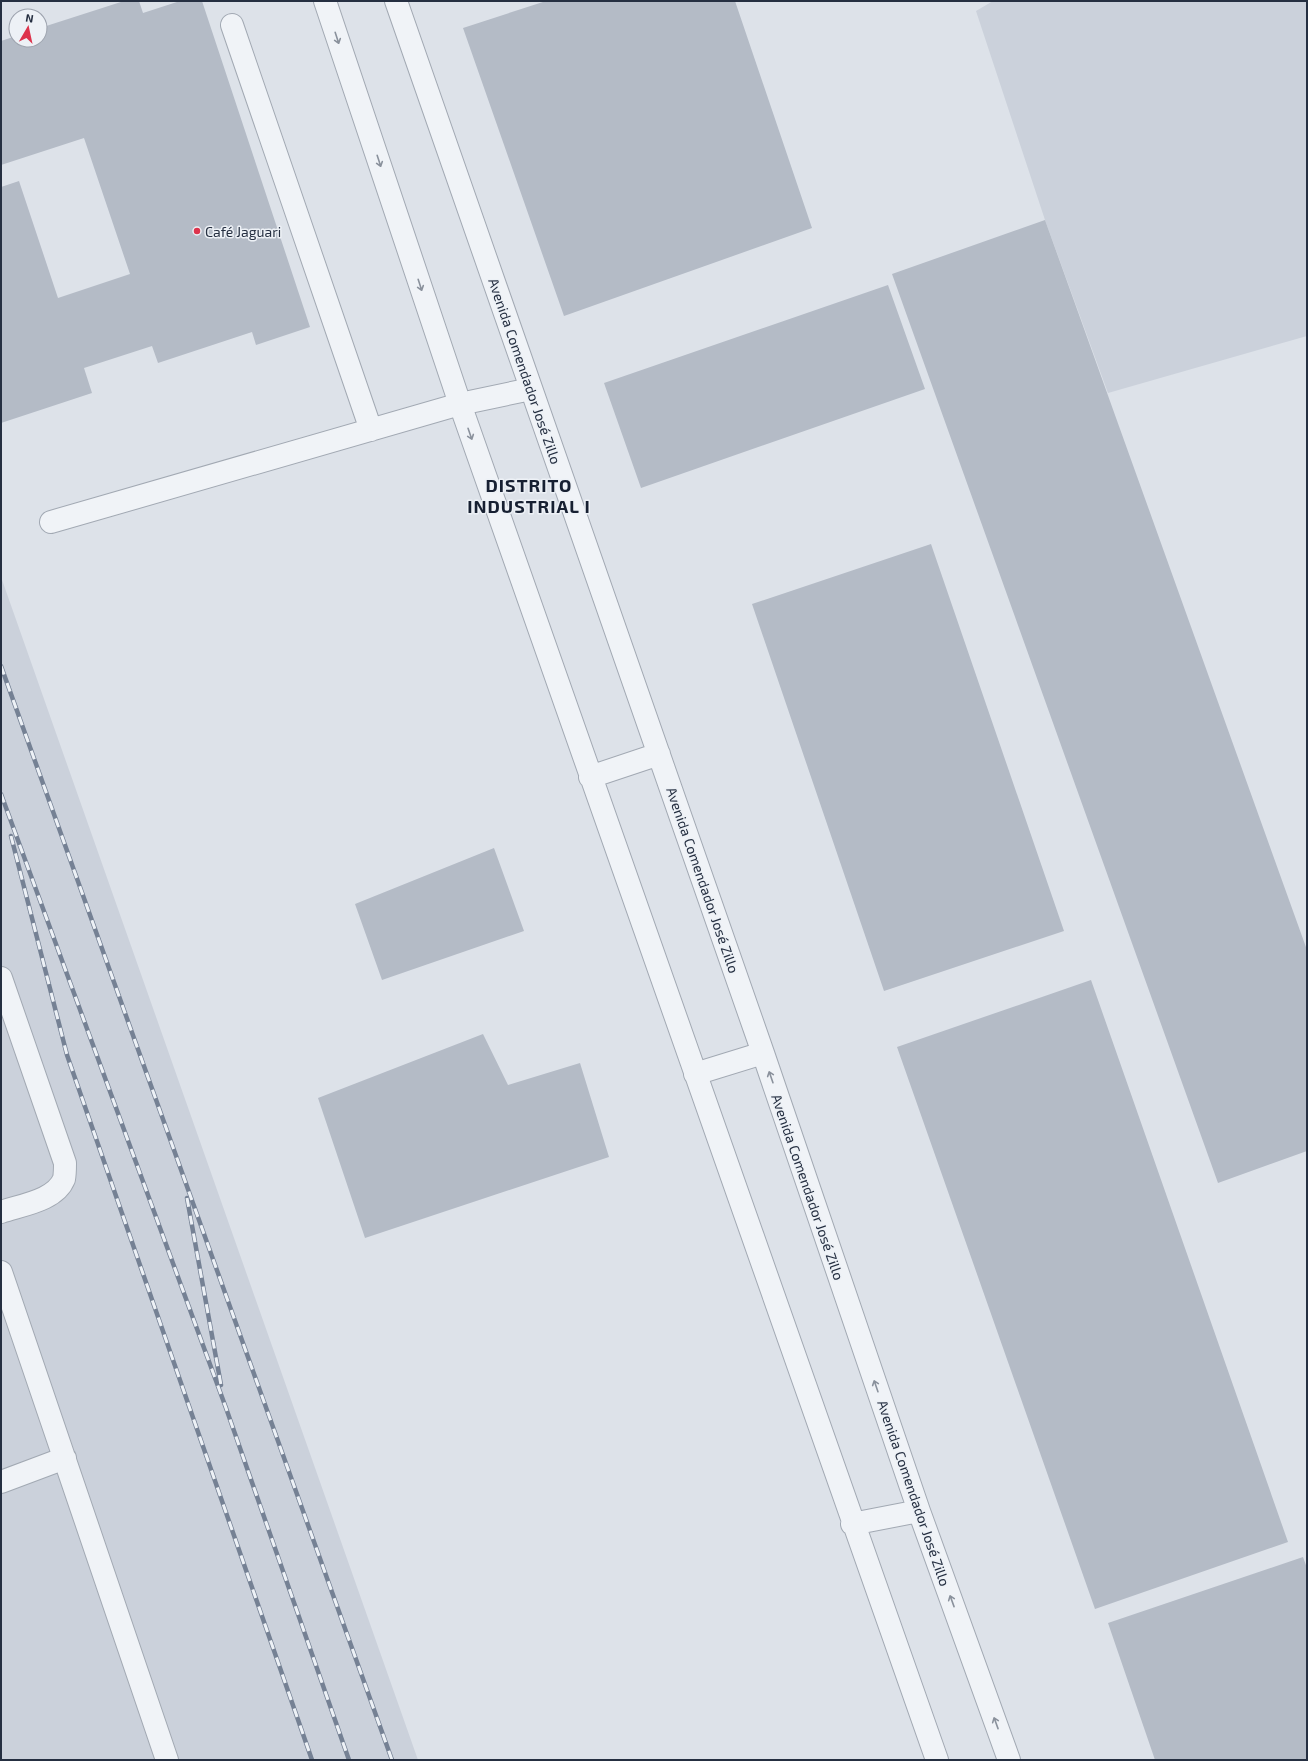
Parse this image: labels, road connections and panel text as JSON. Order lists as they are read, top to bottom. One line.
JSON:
{"streets":{"street":["Avenida Comendador José Zillo"]},"districts":["DISTRITO INDUSTRIAL I"],"places":["Café Jaguari"],"north":"top"}
